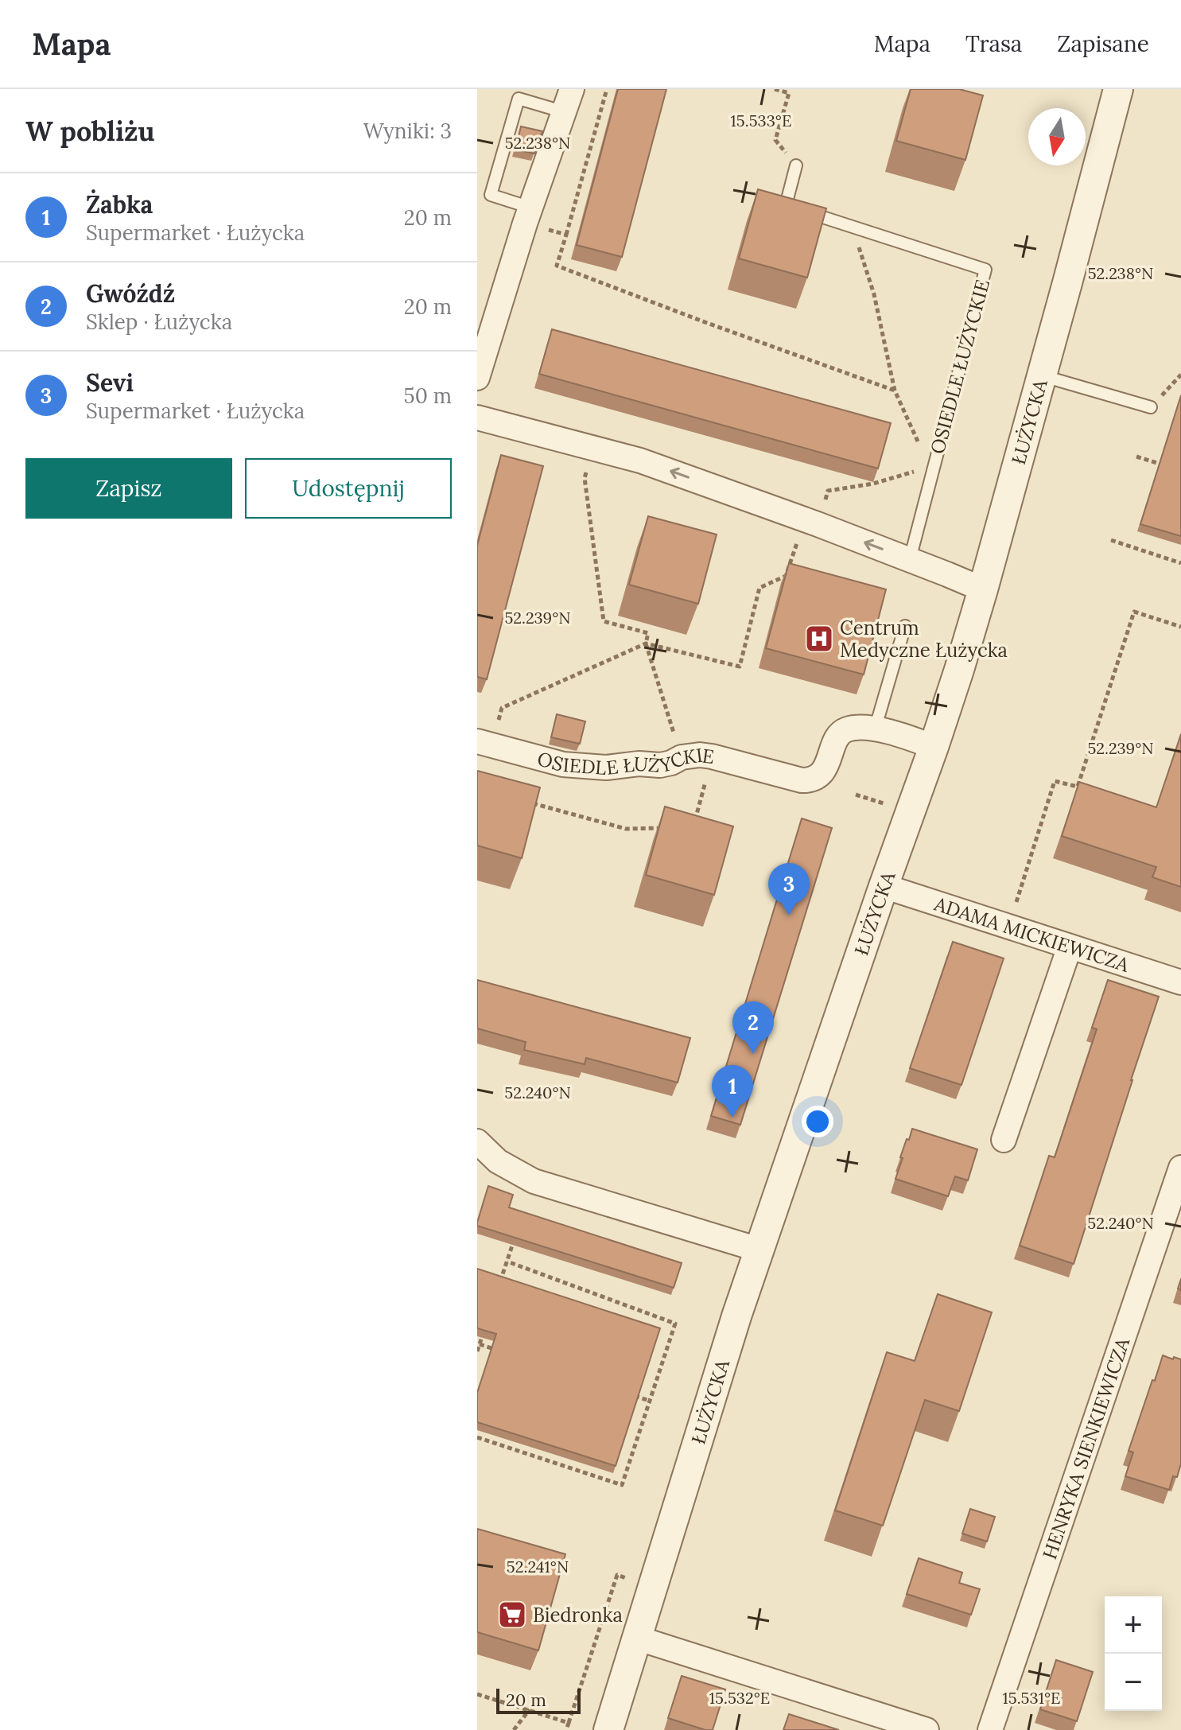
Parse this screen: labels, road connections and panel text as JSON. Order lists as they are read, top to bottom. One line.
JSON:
{"streets":{"street":["OSIEDLE ŁUŻYCKIE","ŁUŻYCKA","ADAMA MICKIEWICZA","HENRYKA SIENKIEWICZA"]},"crossings":[["OSIEDLE ŁUŻYCKIE","ŁUŻYCKA"],["ŁUŻYCKA","ADAMA MICKIEWICZA"]],"places":{"hospital":["Centrum Medyczne Łużycka"],"supermarket":["Biedronka"]},"scale_bar":"20 m","north":"bottom","page":{"header":"Mapa","nav":["Mapa","Trasa","Zapisane"],"heading":["W pobliżu","Wyniki: 3"],"list":[{"mark":"1","name":"Żabka","note":"Supermarket · Łużycka","value":"20 m"},{"mark":"2","name":"Gwóźdź","note":"Sklep · Łużycka","value":"20 m"},{"mark":"3","name":"Sevi","note":"Supermarket · Łużycka","value":"50 m"}],"buttons":["Zapisz","Udostępnij"],"pins":["3","2","1"],"map_buttons":["+","−"],"scale":"20 m"},"coordinates":["15.533°E","52.238°N","52.239°N","52.240°N","52.241°N","15.532°E","15.531°E"]}
